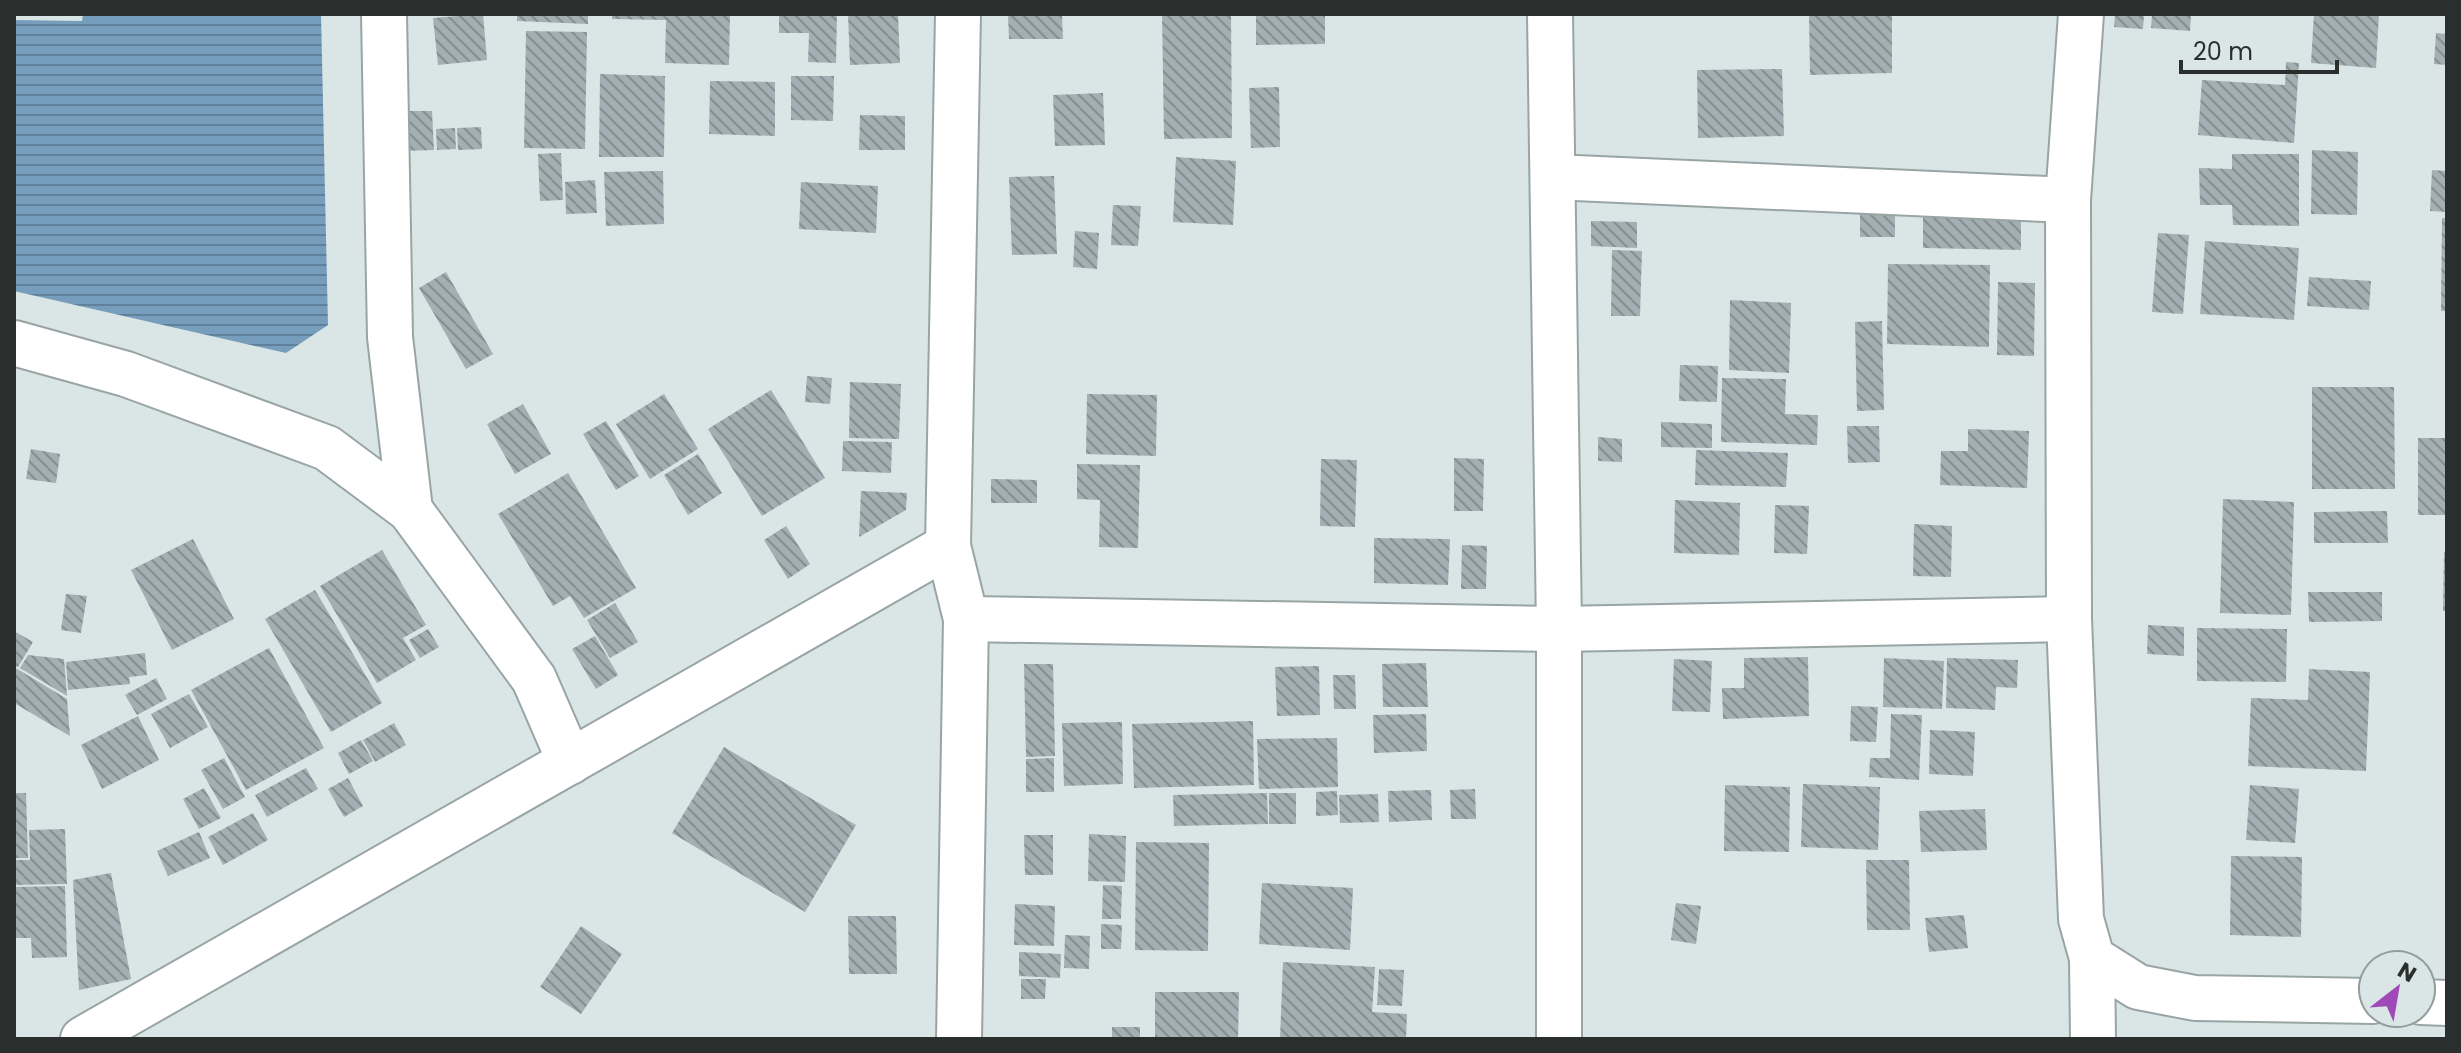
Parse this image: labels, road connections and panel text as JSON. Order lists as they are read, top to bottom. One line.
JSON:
{"scale_bar":"20 m","north":"top right"}
